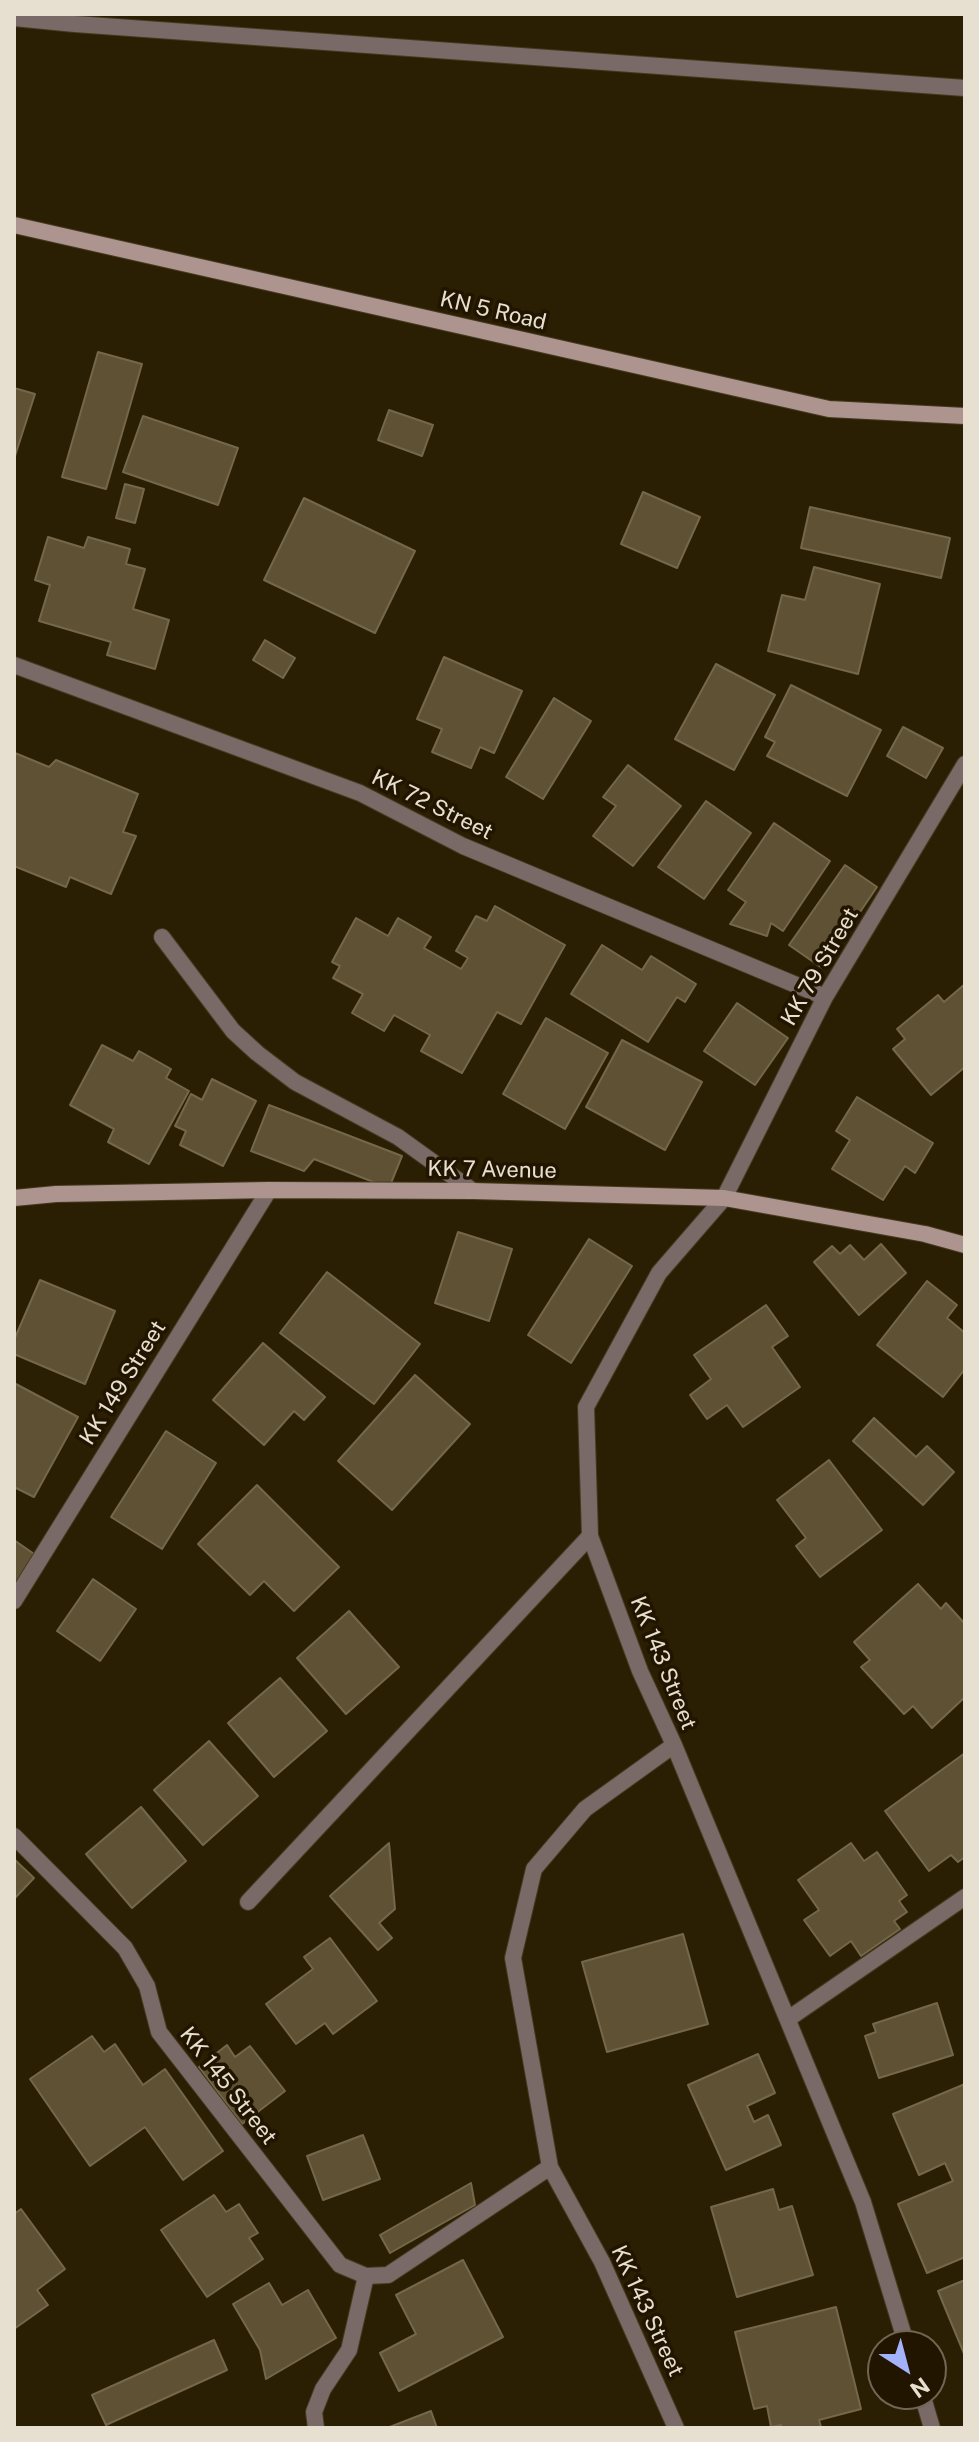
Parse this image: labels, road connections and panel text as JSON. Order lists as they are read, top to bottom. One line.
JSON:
{"streets":{"main road":["KN 5 Road","KK 7 Avenue"],"street":["KK 72 Street","KK 79 Street","KK 149 Street","KK 143 Street","KK 145 Street"]},"crossings":[["KK 72 Street","KK 79 Street"],["KK 79 Street","KK 7 Avenue"],["KK 79 Street","KK 143 Street"],["KK 7 Avenue","KK 149 Street"],["KK 7 Avenue","KK 143 Street"]],"north":"bottom right"}
